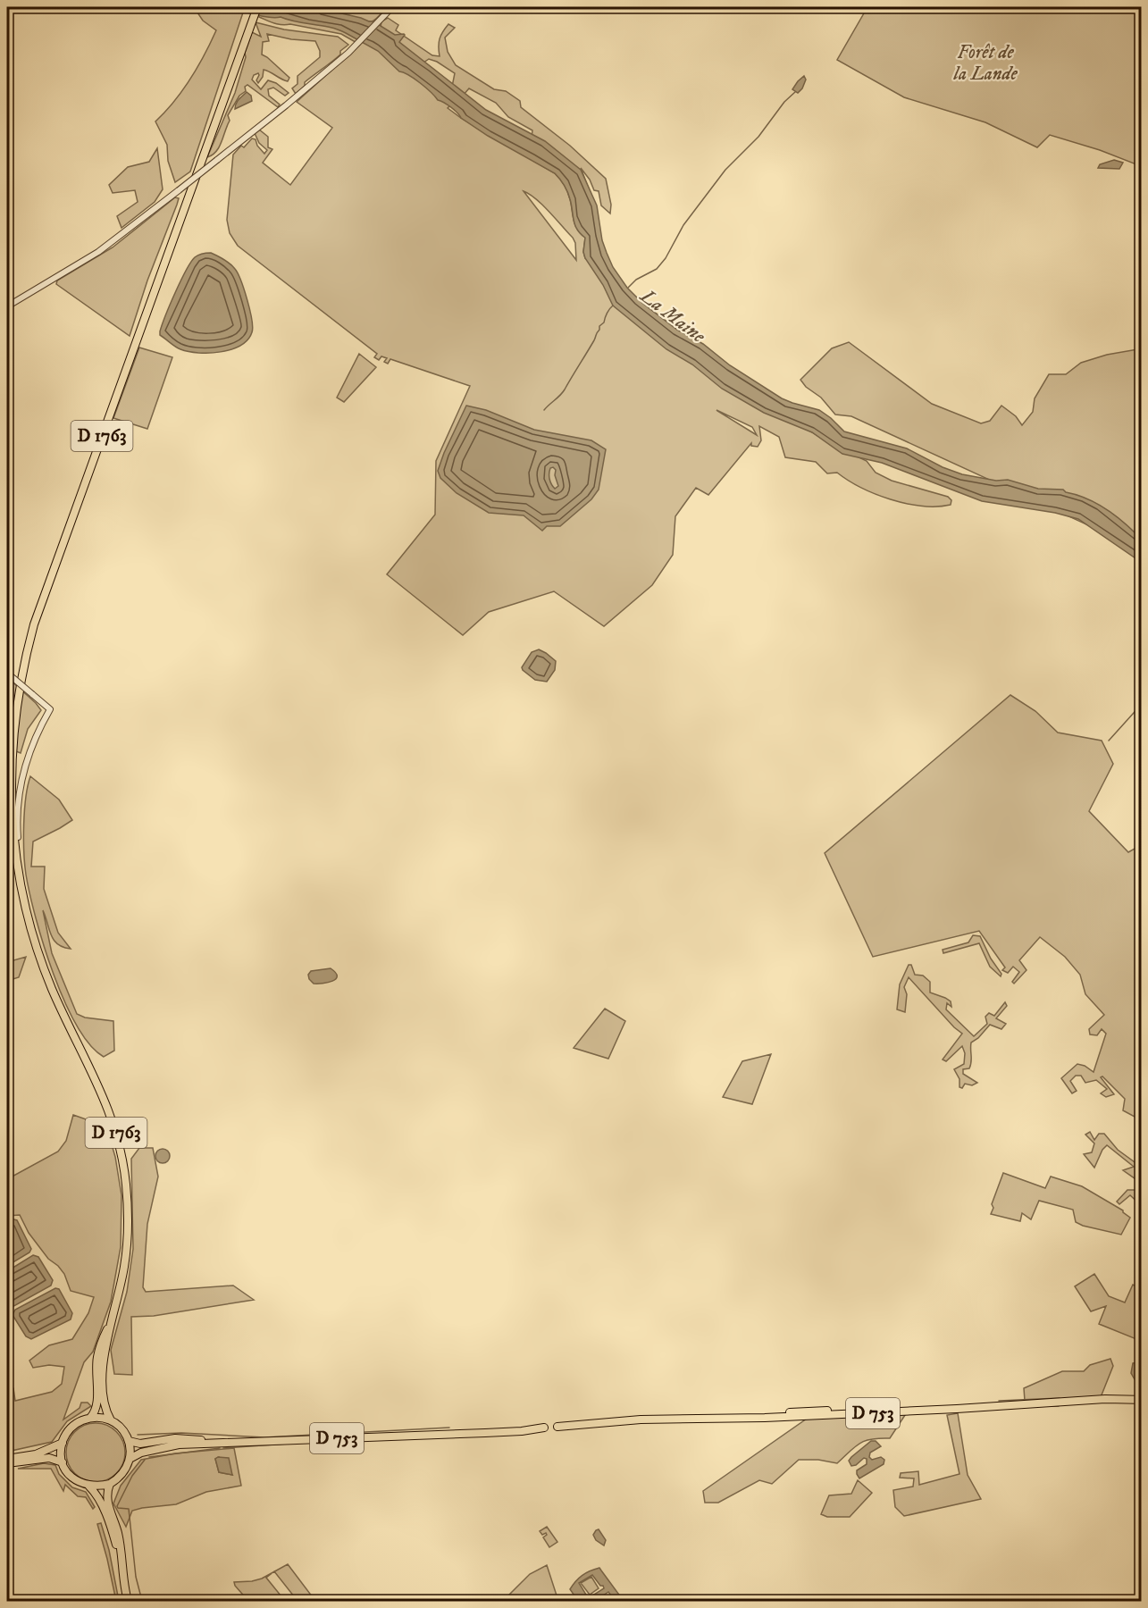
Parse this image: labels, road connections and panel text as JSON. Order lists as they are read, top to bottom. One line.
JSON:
{"streets":{"main road":["D 1763","D 753"]},"crossings":[["D 1763","D 753"]],"water":["La Maine"],"parks":["Forêt de la Lande"]}
